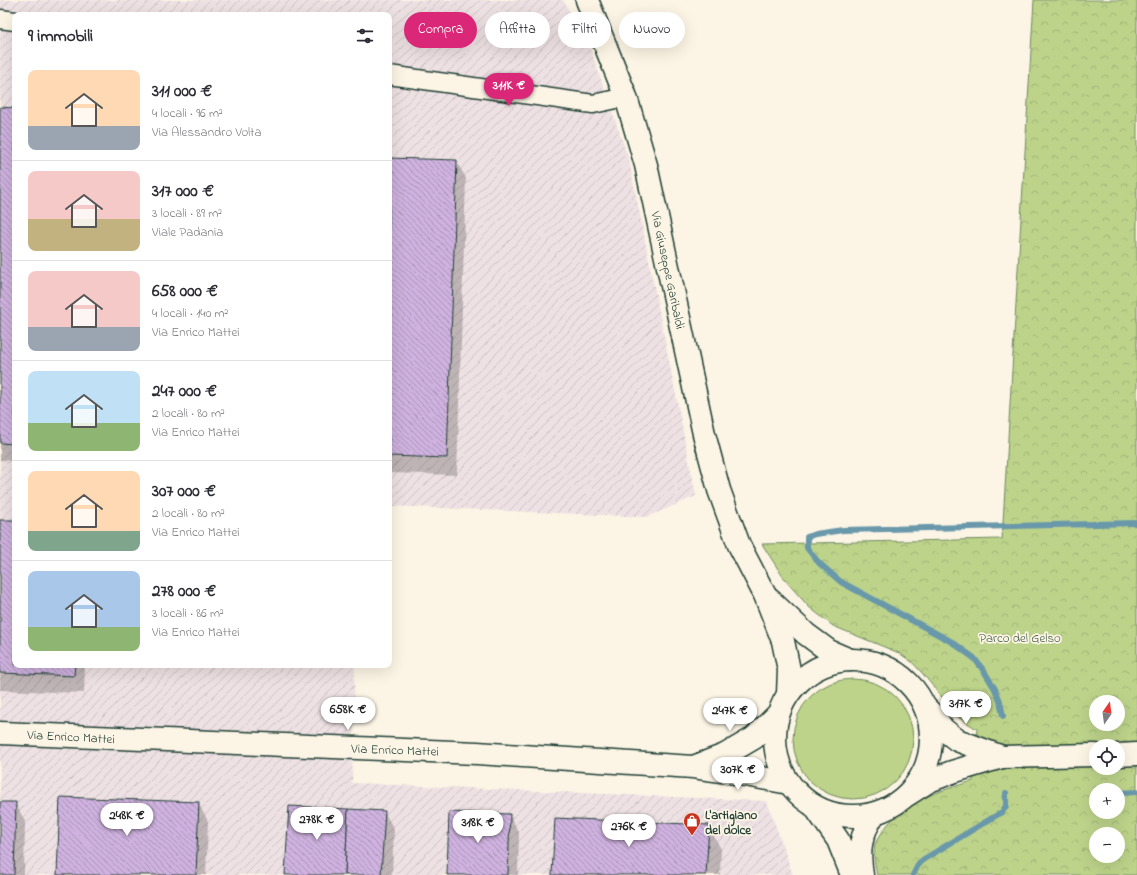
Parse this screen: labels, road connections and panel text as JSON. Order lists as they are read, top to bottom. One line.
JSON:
{"streets":{"main road":["Via Giuseppe Garibaldi","Via Enrico Mattei"]},"parks":["Parco del Gelso"],"places":{"shop":["L'artigiano del dolce"]},"north":"top","page":{"chip":["Compra","Affitta","Filtri","Nuovo"],"heading":"9 immobili","list":[{"name":"311 000 €","note":"4 locali · 96 m² · Via Alessandro Volta"},{"name":"317 000 €","note":"3 locali · 89 m² · Viale Padania"},{"name":"658 000 €","note":"4 locali · 140 m² · Via Enrico Mattei"},{"name":"247 000 €","note":"2 locali · 80 m² · Via Enrico Mattei"},{"name":"307 000 €","note":"2 locali · 80 m² · Via Enrico Mattei"},{"name":"278 000 €","note":"3 locali · 86 m² · Via Enrico Mattei"}],"price":["311K €","317K €","658K €","247K €","307K €","248K €","278K €","318K €","276K €"],"map_buttons":["+","−"]}}
